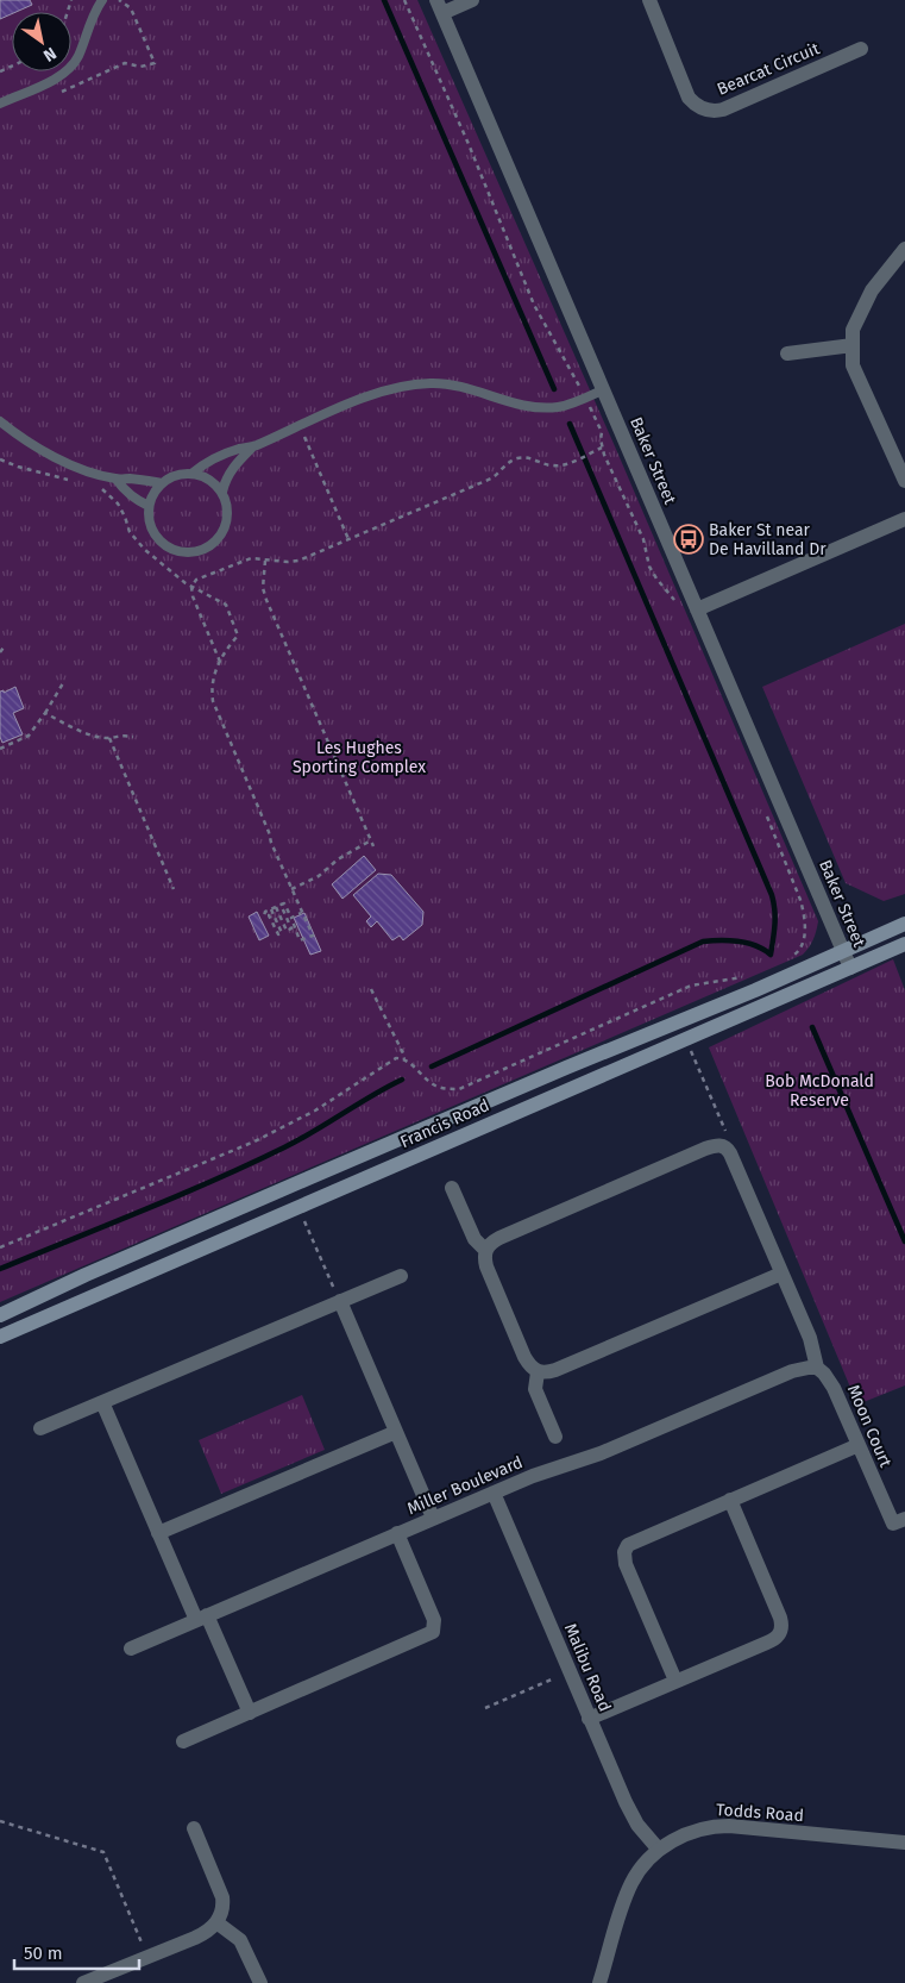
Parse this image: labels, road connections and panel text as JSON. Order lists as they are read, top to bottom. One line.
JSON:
{"streets":{"main road":["Francis Road"],"street":["Bearcat Circuit","Baker Street","Moon Court","Miller Boulevard","Malibu Road","Todds Road"]},"crossings":[["Baker Street","Francis Road"],["Moon Court","Miller Boulevard"],["Miller Boulevard","Malibu Road"],["Malibu Road","Todds Road"]],"parks":["Les Hughes Sporting Complex","Bob McDonald Reserve"],"places":{"bus stop":["Baker St near De Havilland Dr"]},"scale_bar":"50 m","north":"bottom right"}
